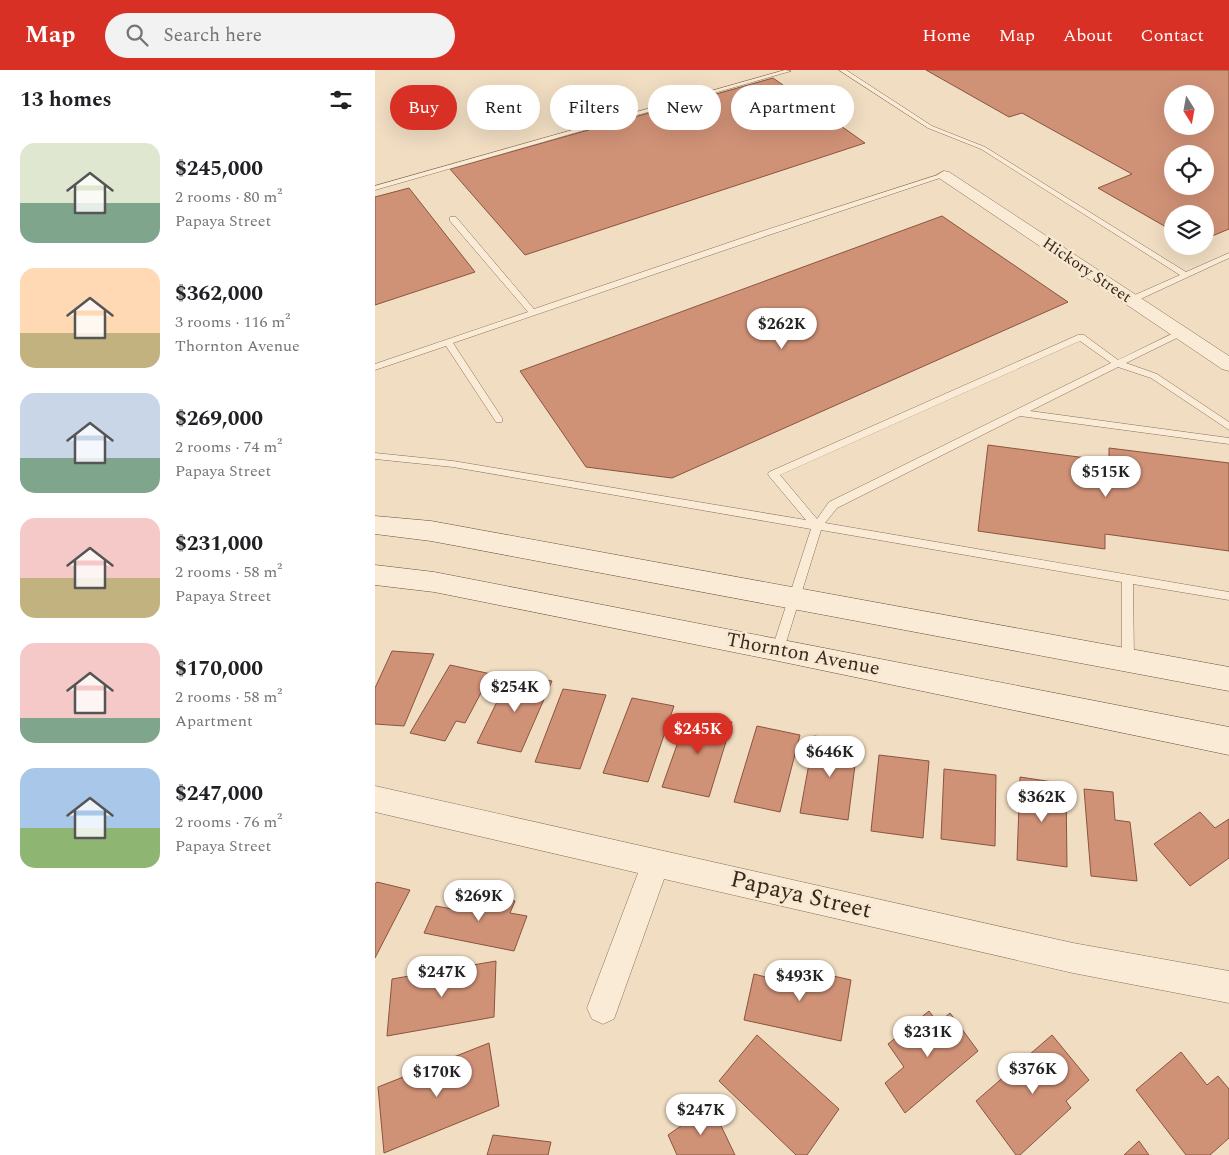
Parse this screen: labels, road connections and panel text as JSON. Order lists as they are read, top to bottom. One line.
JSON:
{"streets":{"main road":["Thornton Avenue"],"street":["Hickory Street","Papaya Street"]},"north":"bottom","page":{"header":"Map","search":"Search here","nav":["Home","Map","About","Contact"],"heading":"13 homes","chip":["Buy","Rent","Filters","New","Apartment"],"list":[{"name":"$245,000","note":"2 rooms · 80 m² · Papaya Street"},{"name":"$362,000","note":"3 rooms · 116 m² · Thornton Avenue"},{"name":"$269,000","note":"2 rooms · 74 m² · Papaya Street"},{"name":"$231,000","note":"2 rooms · 58 m² · Papaya Street"},{"name":"$170,000","note":"2 rooms · 58 m² · Apartment"},{"name":"$247,000","note":"2 rooms · 76 m² · Papaya Street"}],"price":["$262K","$515K","$254K","$245K","$646K","$362K","$269K","$247K","$493K","$231K","$376K","$170K","$247K"]}}
